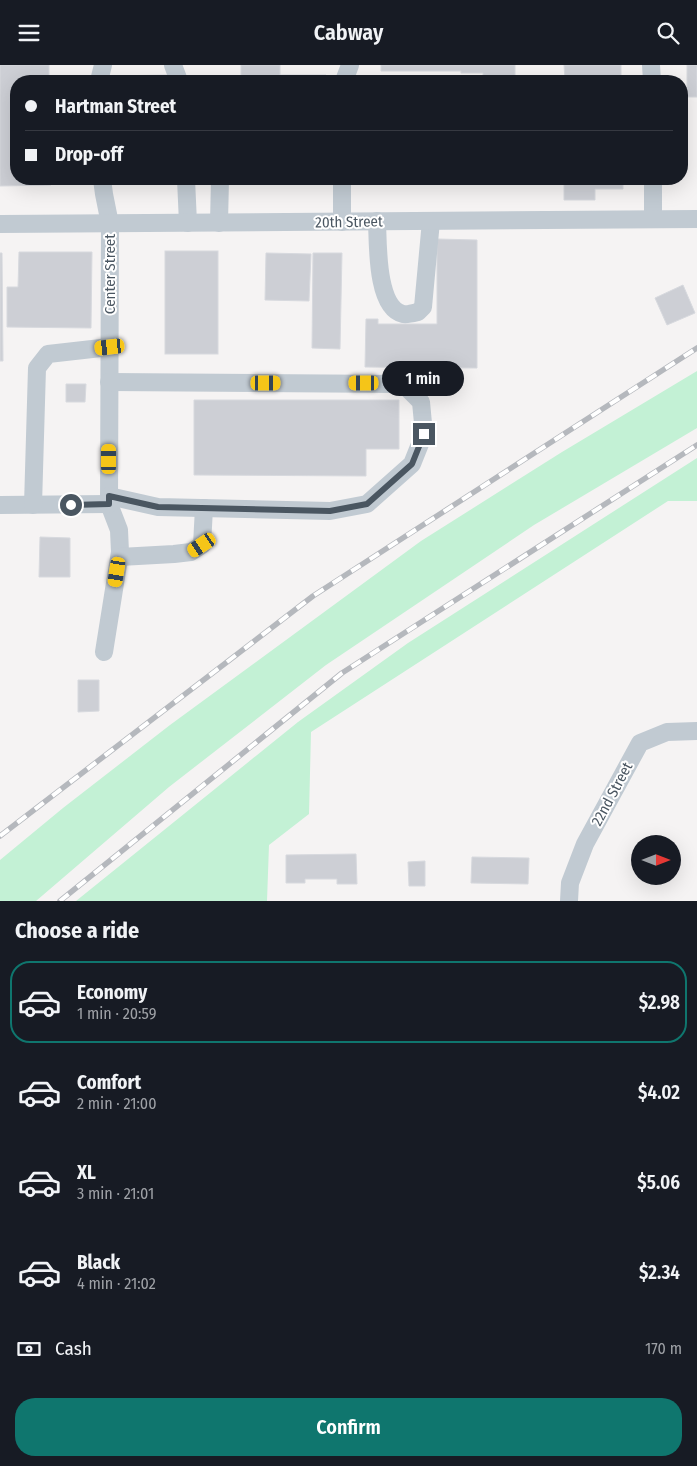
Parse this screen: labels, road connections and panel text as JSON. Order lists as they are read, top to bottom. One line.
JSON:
{"streets":{"street":["20th Street","Center Street","22nd Street"]},"crossings":[["20th Street","Center Street"]],"north":"right","page":{"header":"Cabway","banner":["Hartman Street","Drop-off"],"bubble":"1 min","heading":"Choose a ride","list":[{"name":"Economy","note":"1 min · 20:59","value":"$2.98"},{"name":"Comfort","note":"2 min · 21:00","value":"$4.02"},{"name":"XL","note":"3 min · 21:01","value":"$5.06"},{"name":"Black","note":"4 min · 21:02","value":"$2.34"}],"pay":["Cash","170 m"],"buttons":"Confirm"}}
